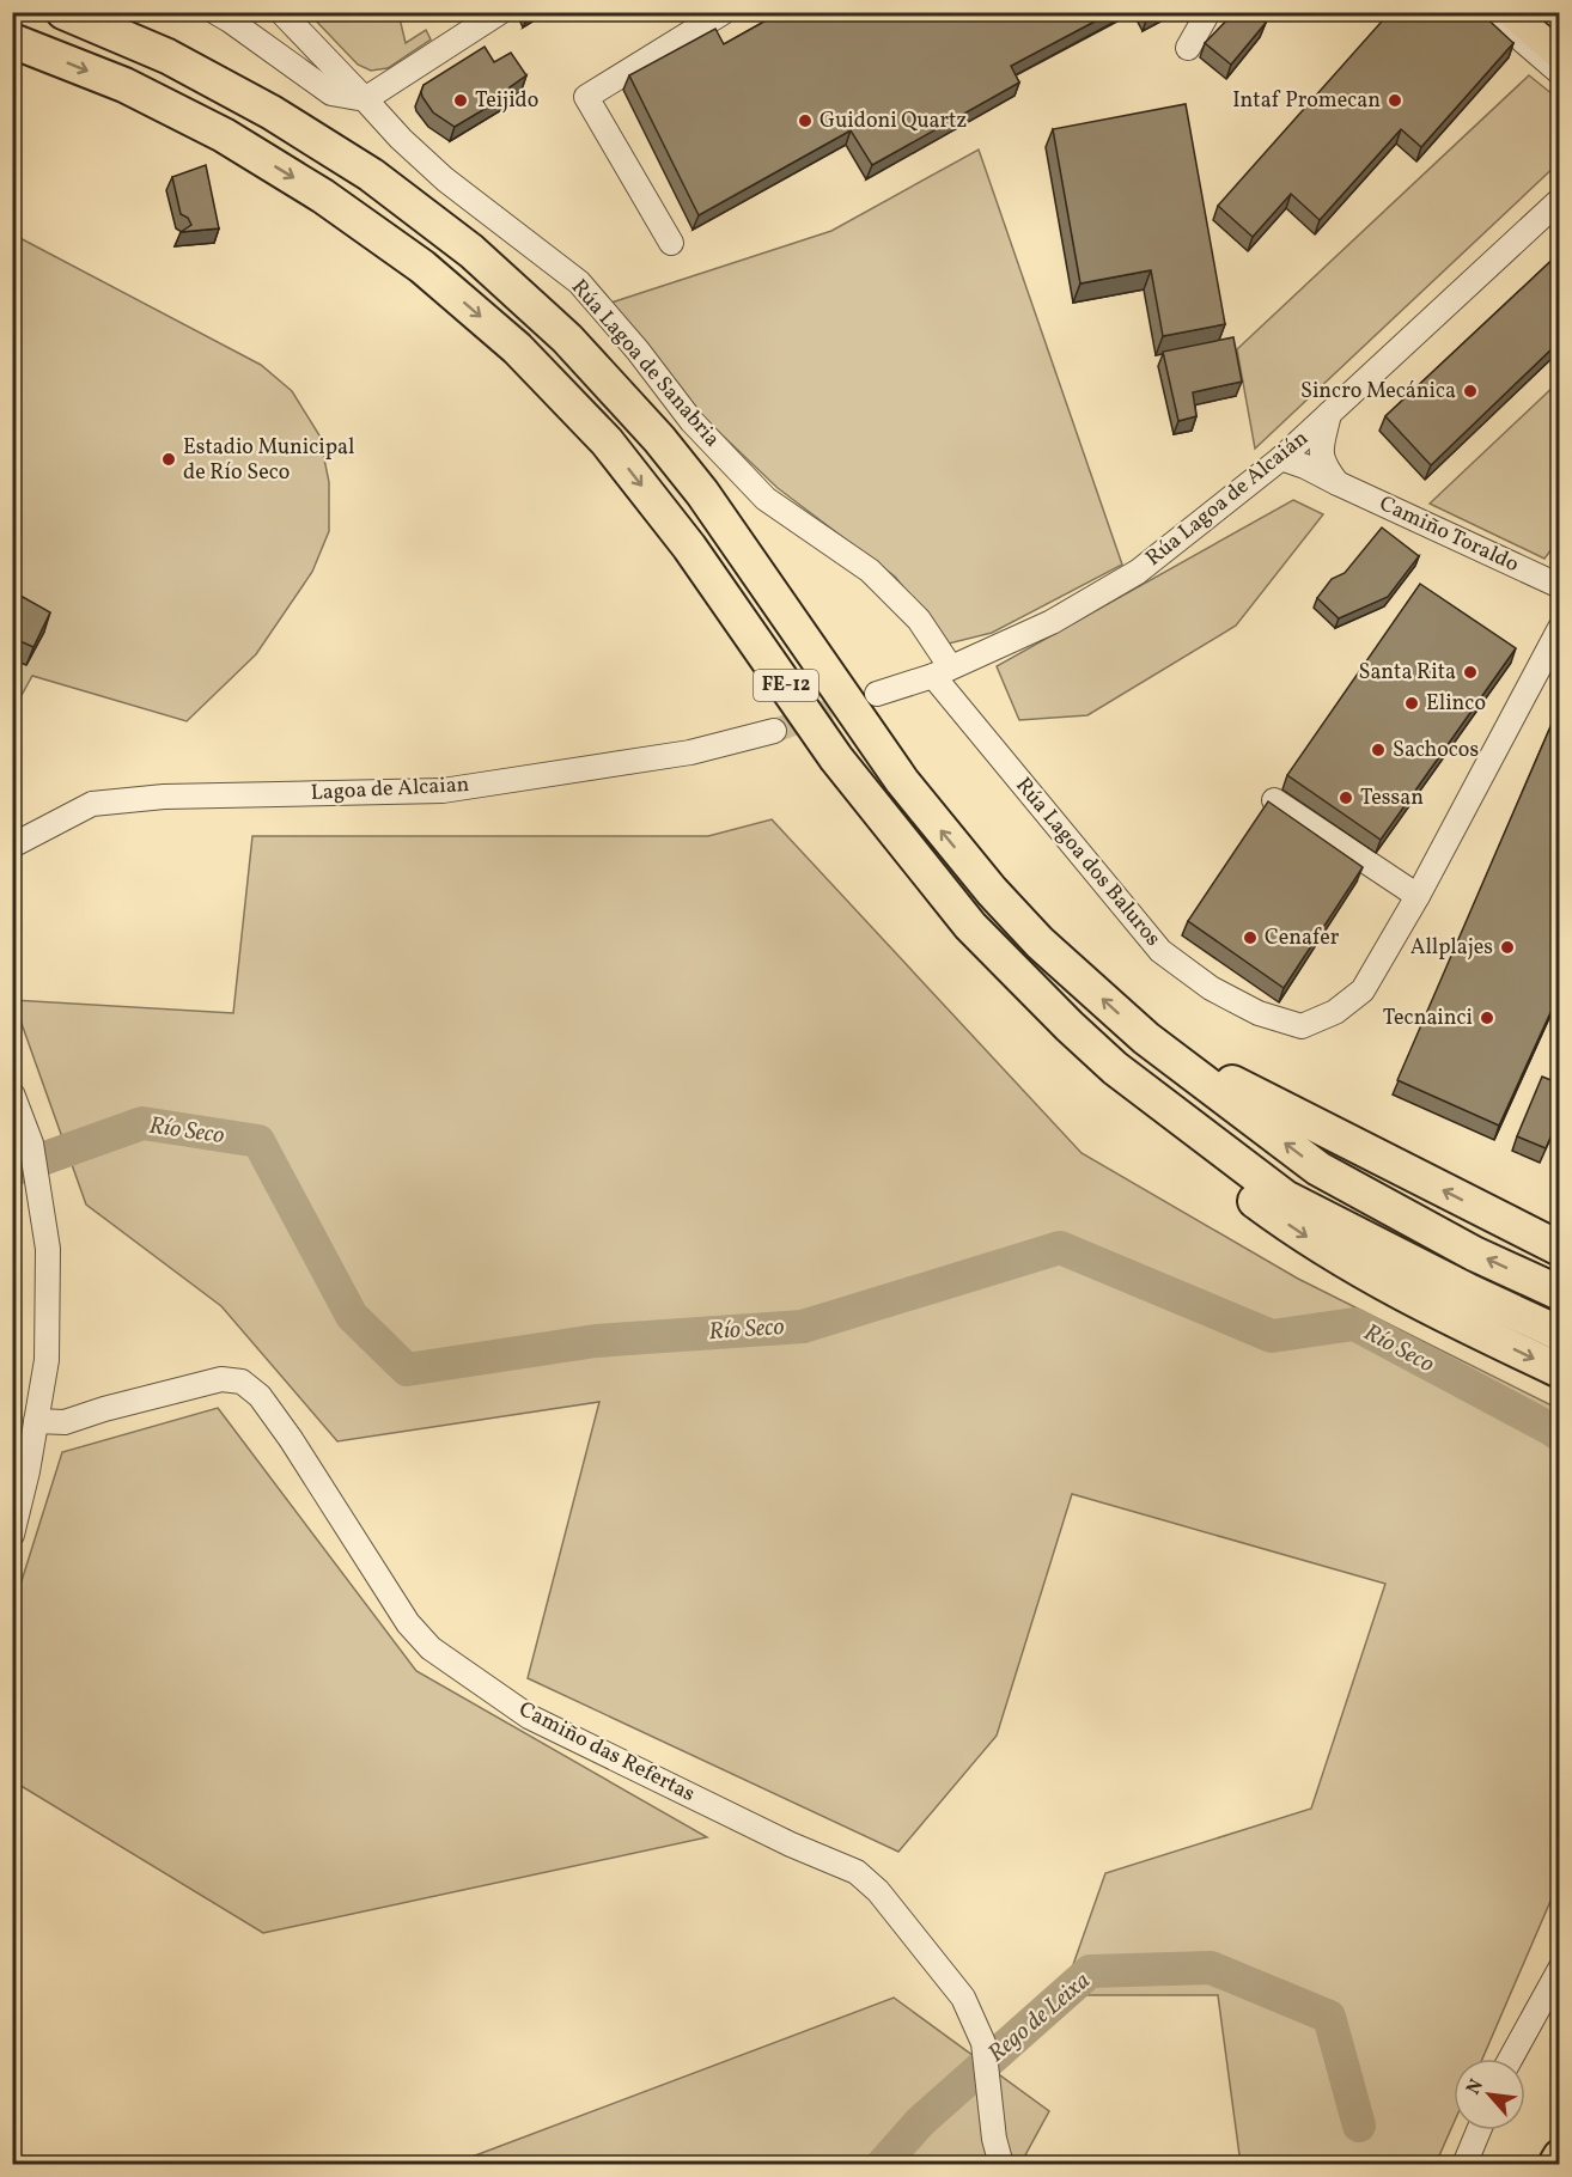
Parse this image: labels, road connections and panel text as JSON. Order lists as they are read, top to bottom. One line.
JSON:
{"streets":{"highway":["FE-12"],"street":["Rúa Lagoa de Sanabria","Rúa Lagoa de Alcaián","Camiño Toraldo","Lagoa de Alcaian","Rúa Lagoa dos Baluros","Camiño das Refertas"]},"crossings":[["Rúa Lagoa de Sanabria","Rúa Lagoa de Alcaián"],["Rúa Lagoa de Sanabria","Rúa Lagoa dos Baluros"],["Rúa Lagoa de Alcaián","Camiño Toraldo"],["Rúa Lagoa de Alcaián","Rúa Lagoa dos Baluros"]],"water":["Río Seco","Rego de Leixa"],"places":["Teijido","Intaf Promecan","Guidoni Quartz","Sincro Mecánica","Estadio Municipal de Río Seco","Santa Rita","Elinco","Sachocos","Tessan","Cenafer","Allplajes","Tecnainci"],"north":"top left"}
